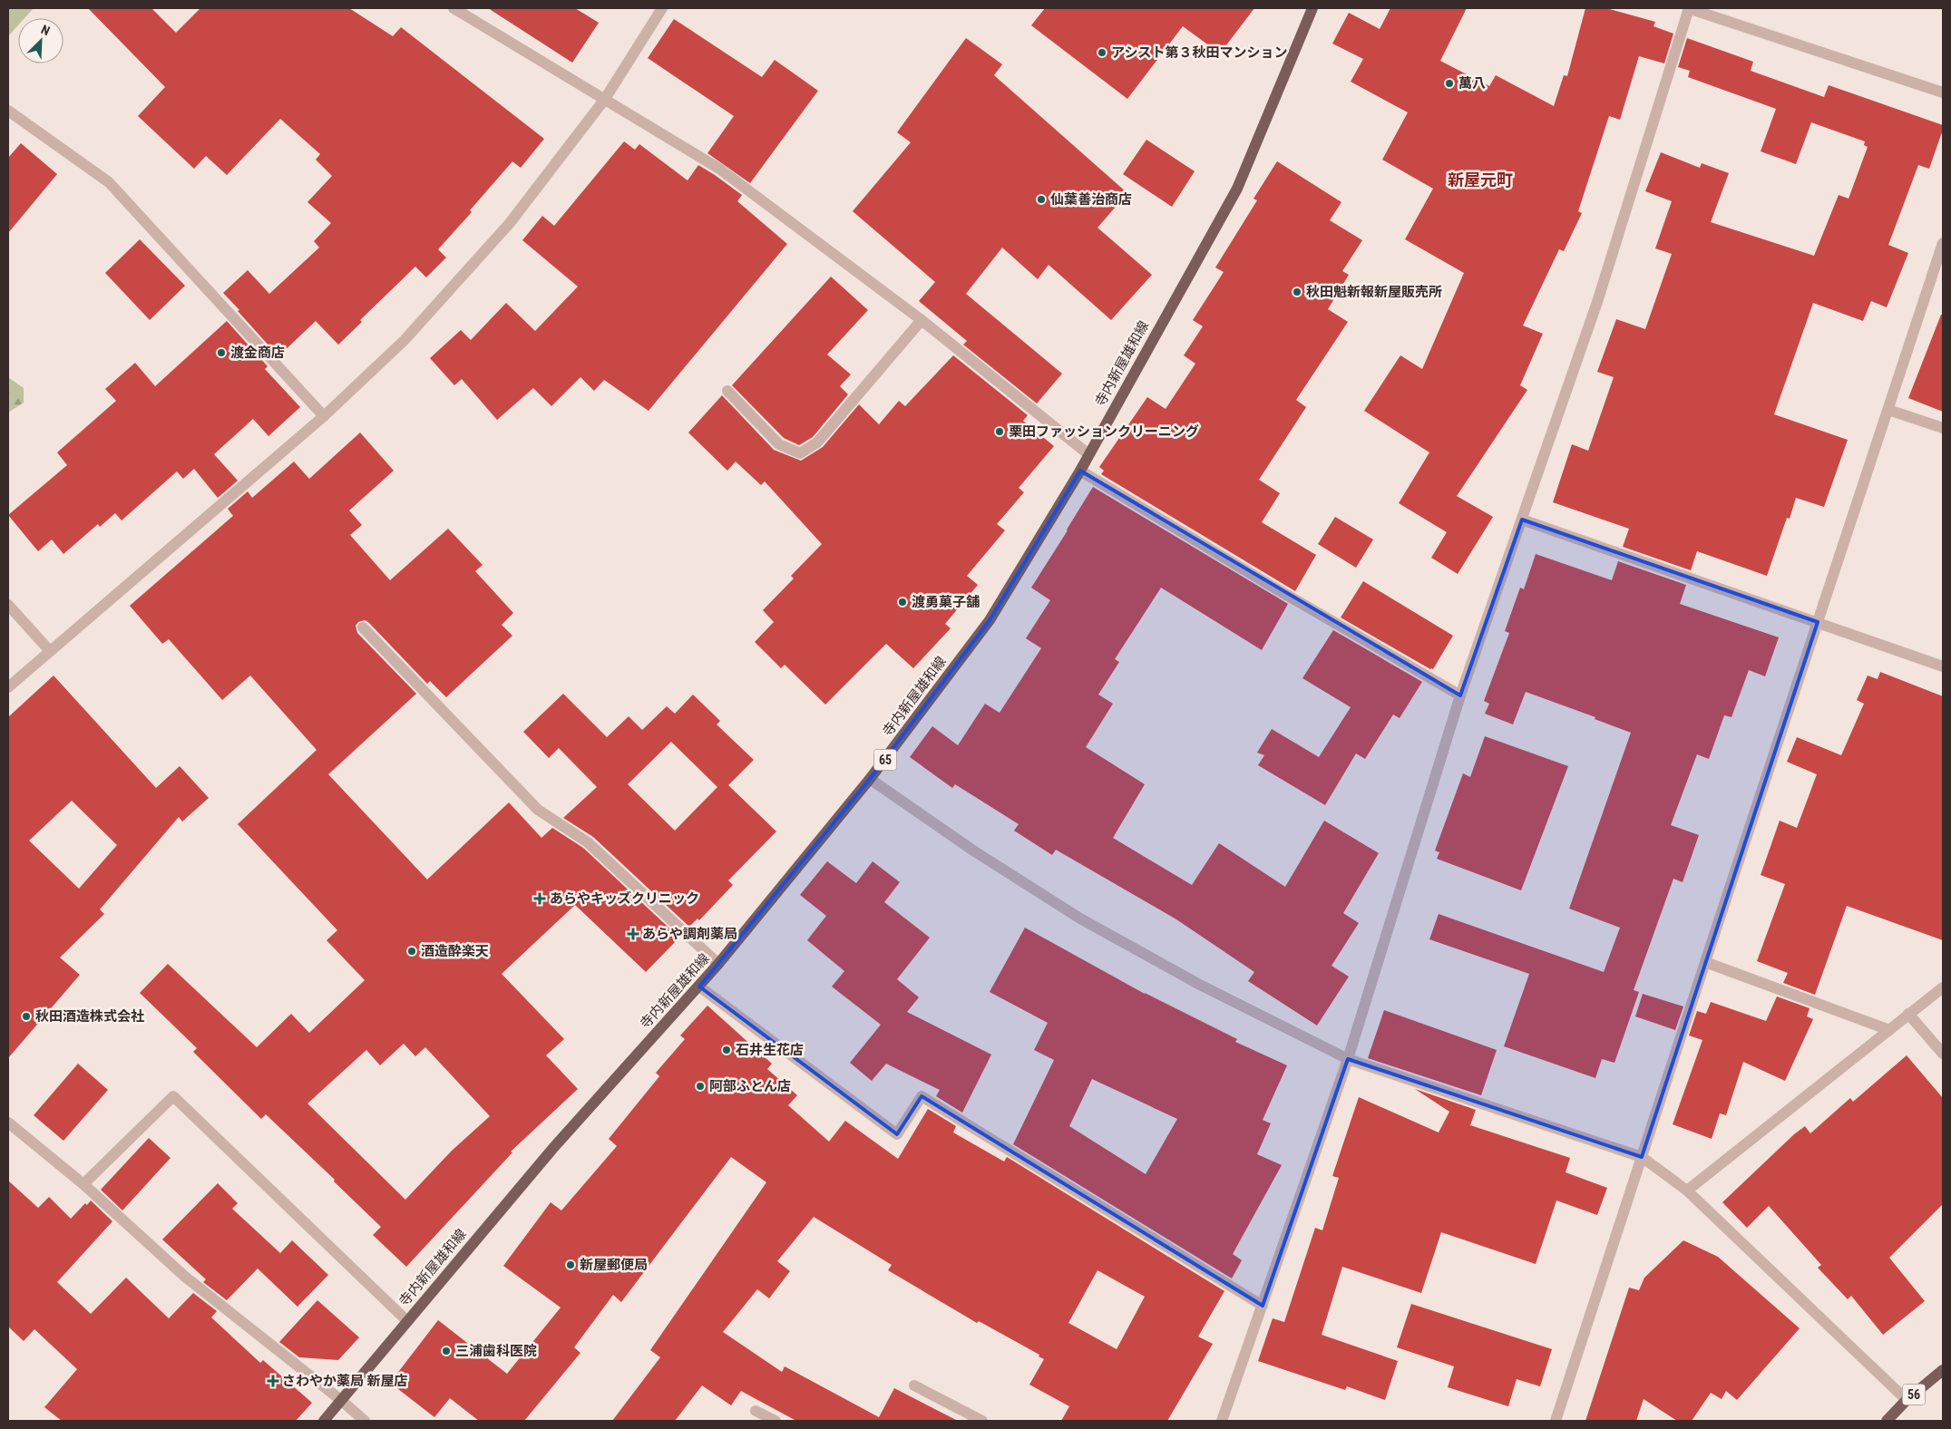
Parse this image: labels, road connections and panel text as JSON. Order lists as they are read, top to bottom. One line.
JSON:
{"streets":{"main road":["寺内新屋雄和線","65","56"]},"districts":["新屋元町"],"places":{"other":["アシスト第３秋田マンション","萬八","仙葉善治商店","秋田魁新報新屋販売所","渡金商店","栗田ファッションクリーニング","渡勇菓子舗","酒造酔楽天","秋田酒造株式会社","石井生花店","阿部ふとん店","新屋郵便局","三浦歯科医院"],"health":["あらやキッズクリニック","あらや調剤薬局","さわやか薬局 新屋店"]},"north":"top right"}
